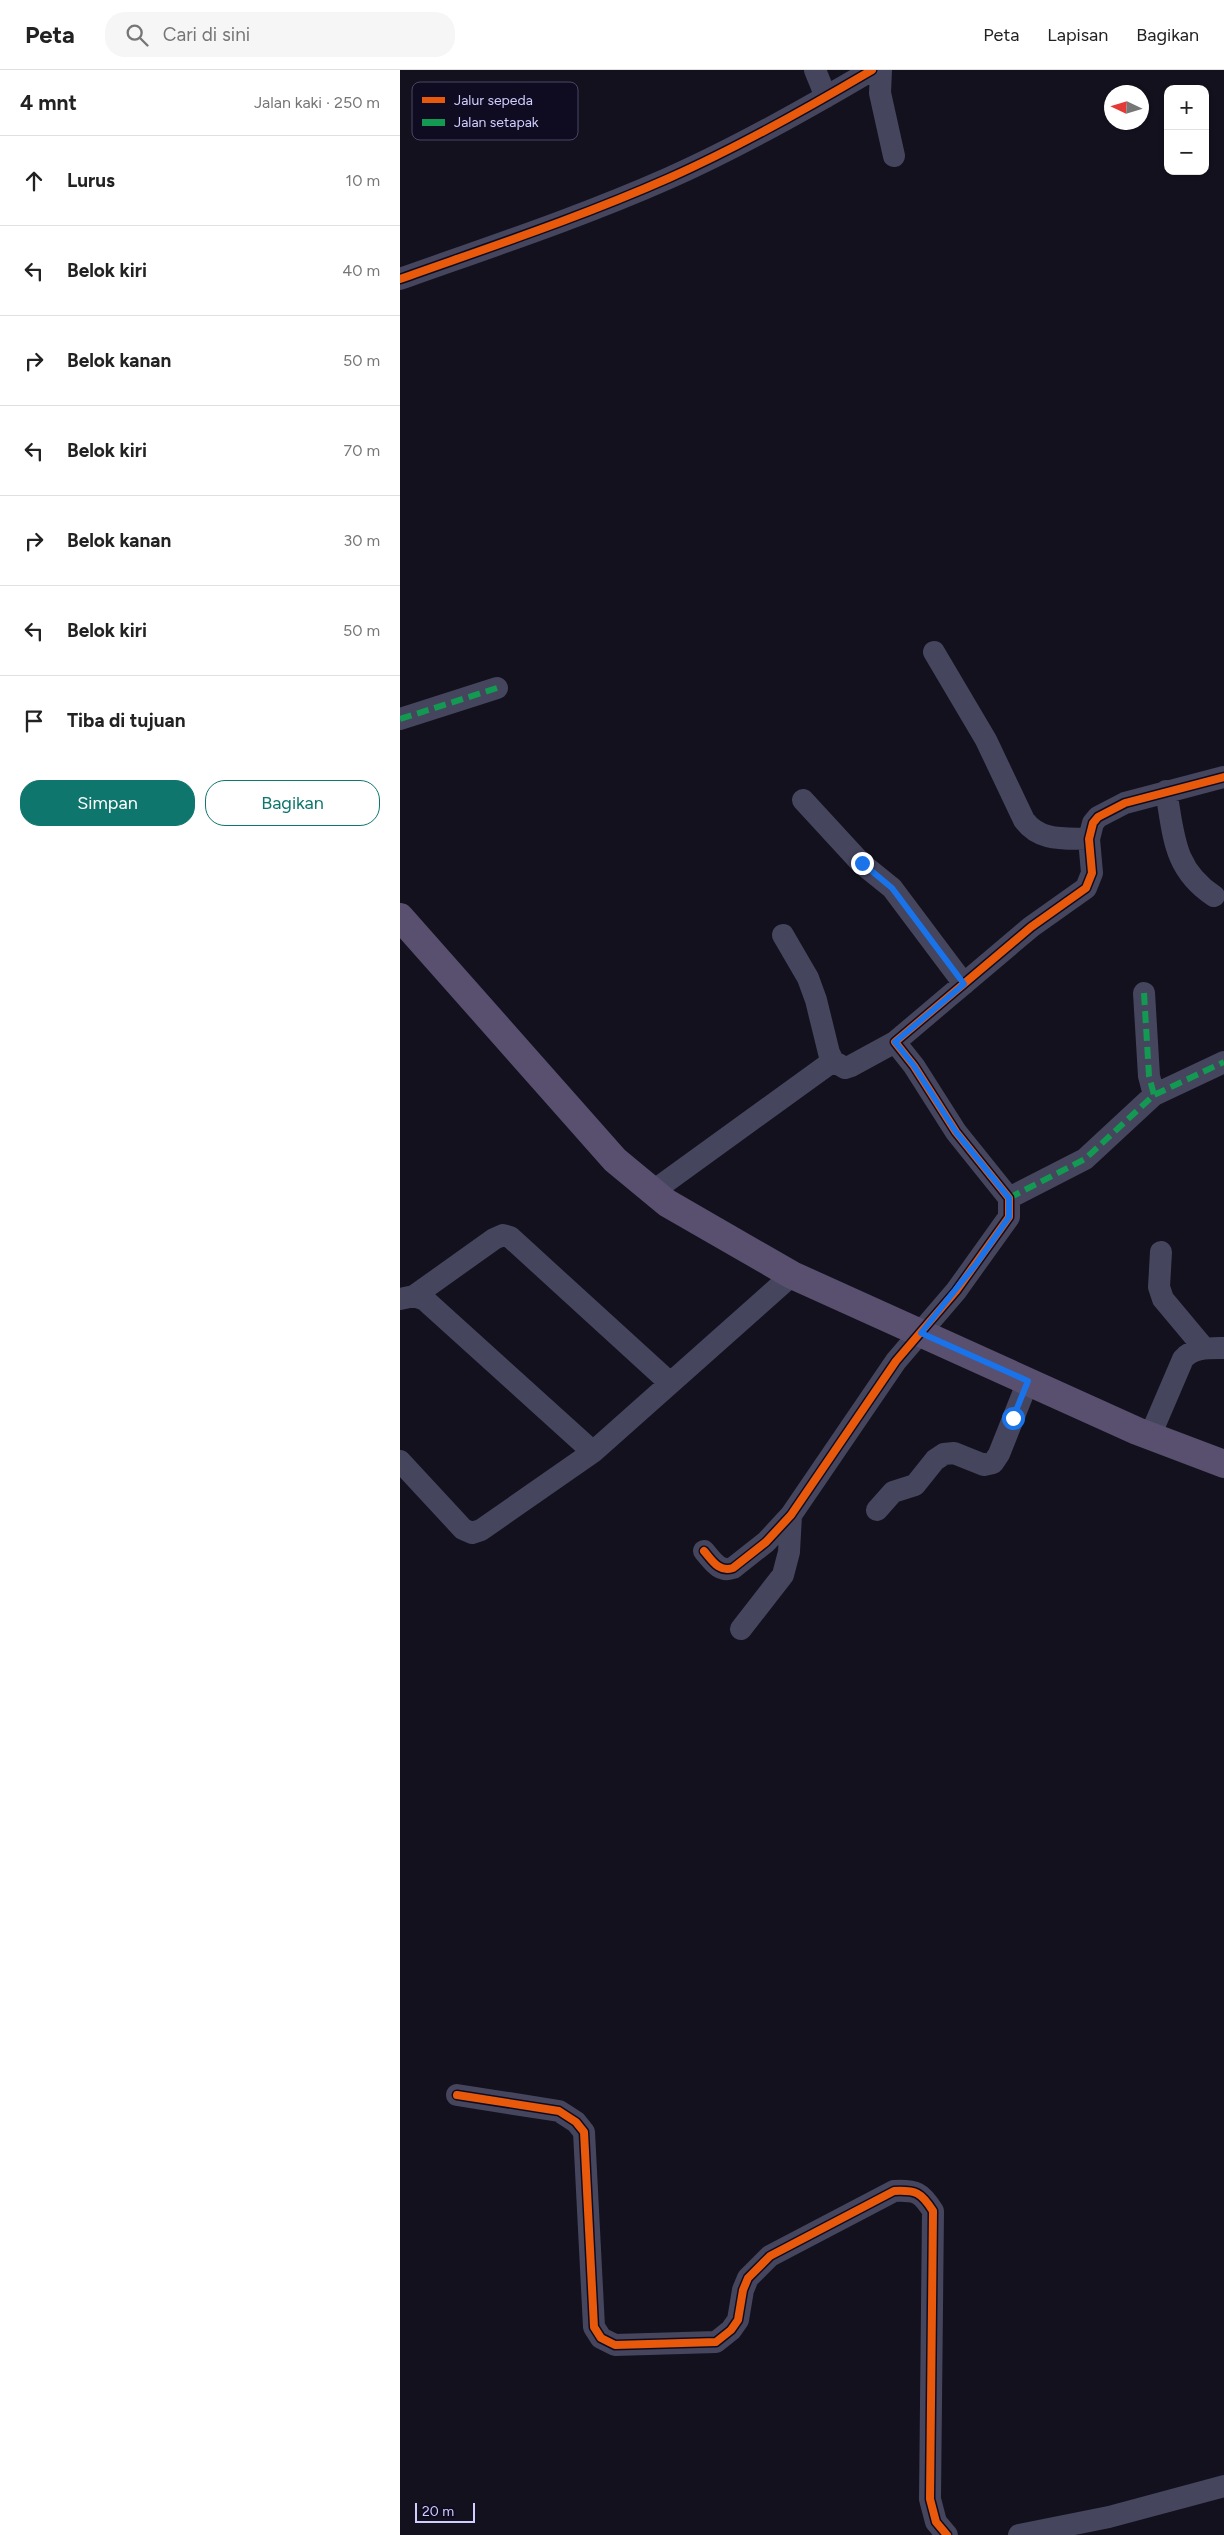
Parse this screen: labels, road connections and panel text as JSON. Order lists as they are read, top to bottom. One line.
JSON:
{"legend":["Jalur sepeda","Jalan setapak"],"scale_bar":"20 m","north":"left","page":{"header":"Peta","search":"Cari di sini","nav":["Peta","Lapisan","Bagikan"],"heading":["4 mnt","Jalan kaki · 250 m"],"map_buttons":["+","−"],"list":[["Lurus","10 m"],["Belok kiri","40 m"],["Belok kanan","50 m"],["Belok kiri","70 m"],["Belok kanan","30 m"],["Belok kiri","50 m"],"Tiba di tujuan"],"buttons":["Simpan","Bagikan"],"scale":"20 m"}}
